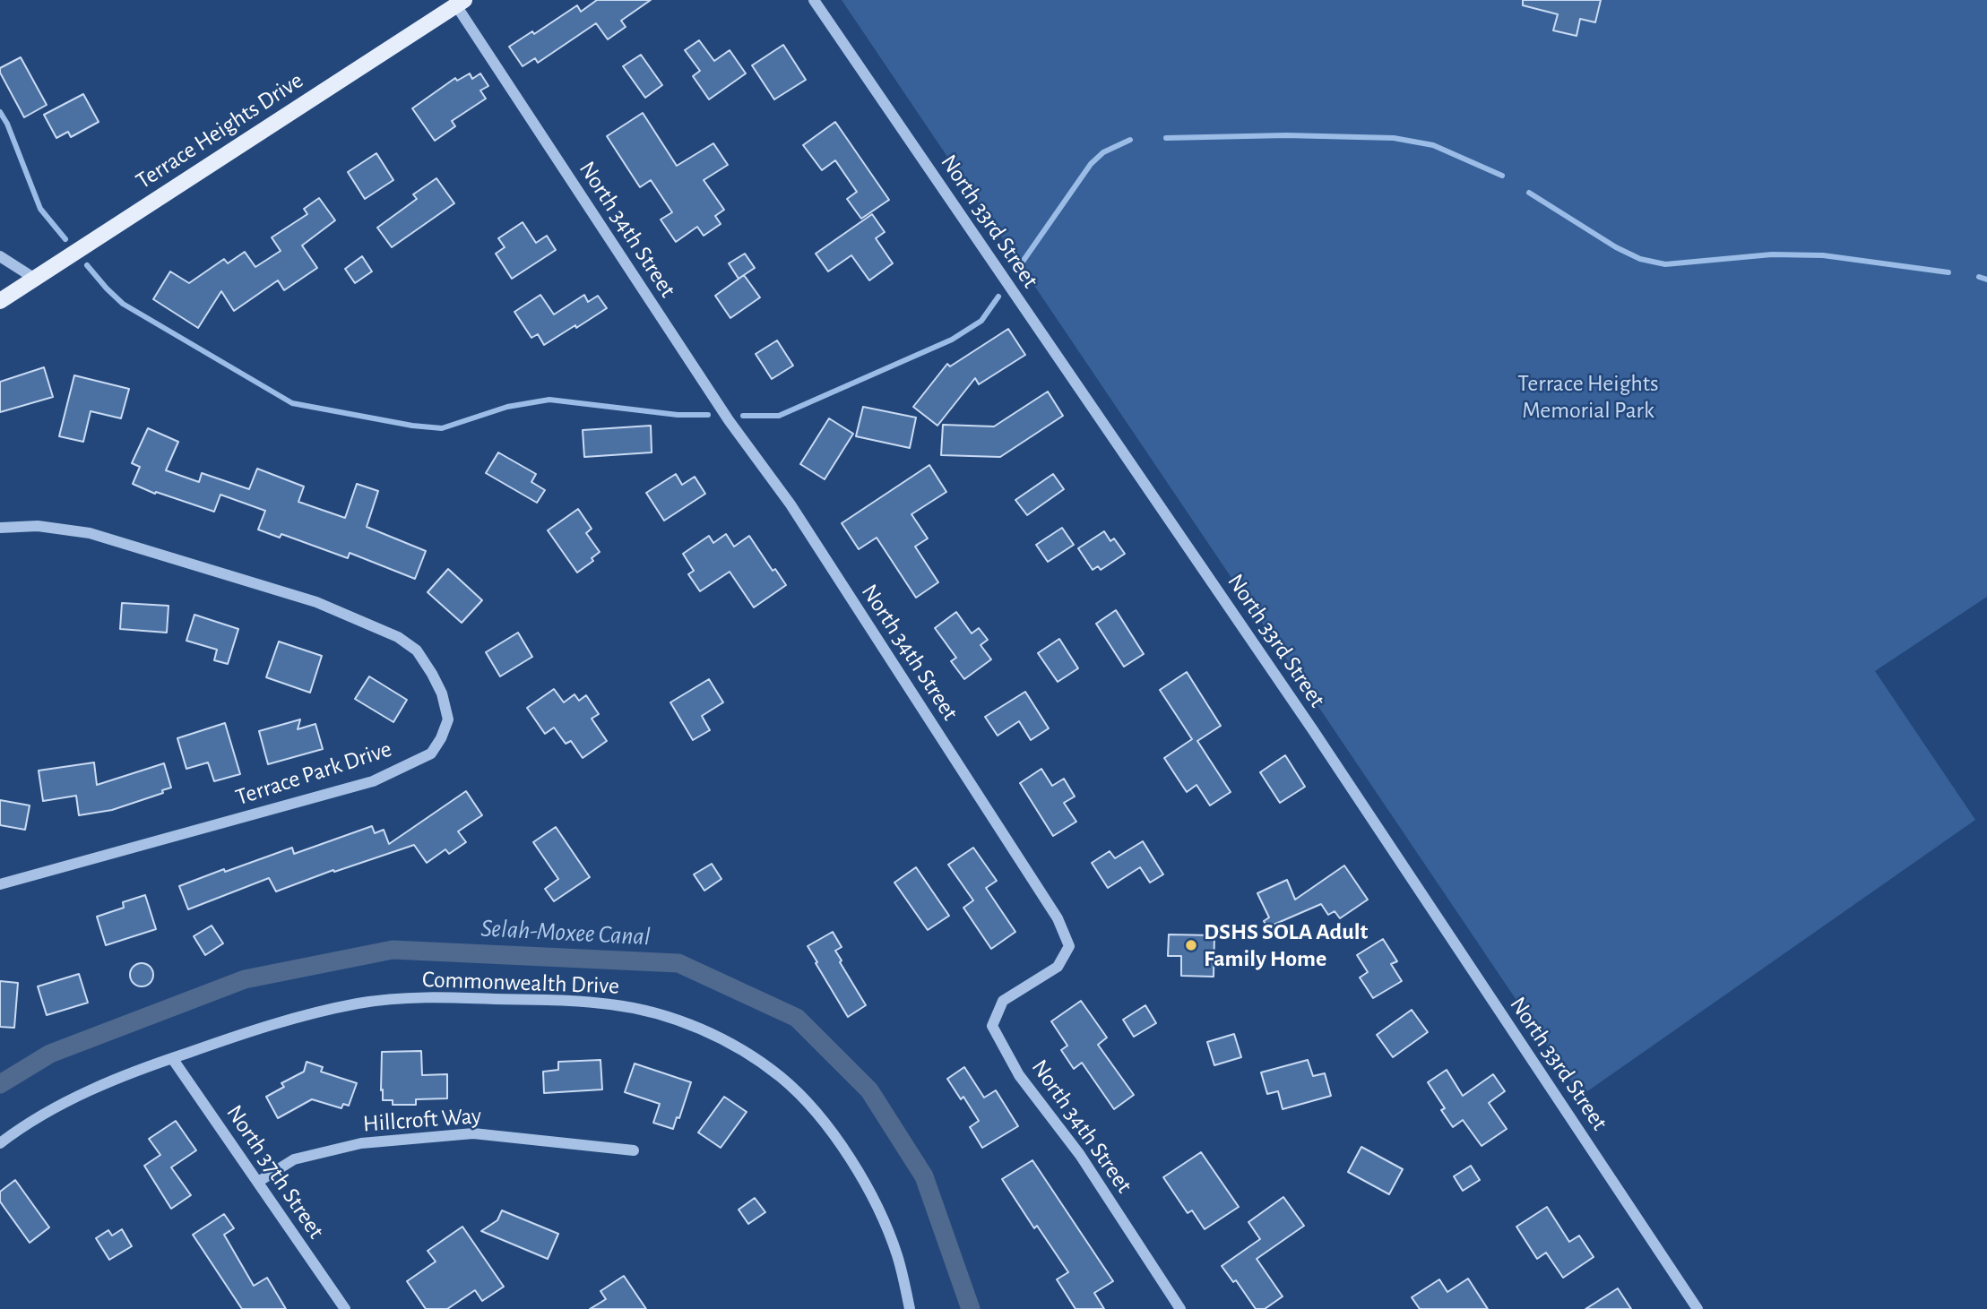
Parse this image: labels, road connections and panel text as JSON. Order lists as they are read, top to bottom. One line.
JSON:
{"streets":{"main road":["Terrace Heights Drive"],"street":["North 33rd Street","North 34th Street","Terrace Park Drive","Commonwealth Drive","Hillcroft Way","North 37th Street"]},"crossings":[["Terrace Heights Drive","North 34th Street"],["Commonwealth Drive","North 37th Street"],["Hillcroft Way","North 37th Street"]],"water":["Selah-Moxee Canal"],"parks":["Terrace Heights Memorial Park"],"places":["DSHS SOLA Adult Family Home"]}
